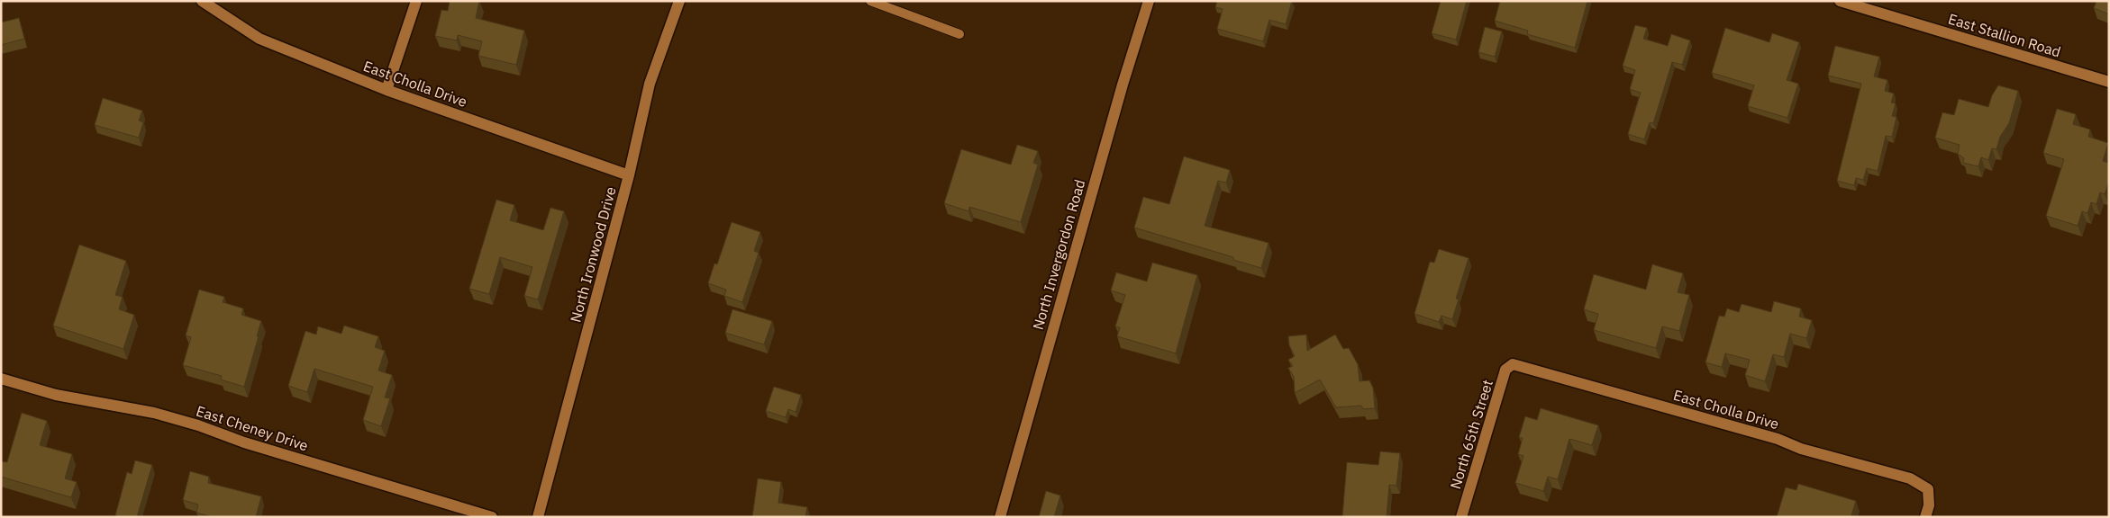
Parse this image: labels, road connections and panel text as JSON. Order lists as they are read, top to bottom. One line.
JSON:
{"streets":{"street":["East Stallion Road","East Cholla Drive","North Ironwood Drive","North Invergordon Road","East Cheney Drive","North 65th Street"]},"crossings":[["East Cholla Drive","North Ironwood Drive"],["East Cholla Drive","North 65th Street"]]}
